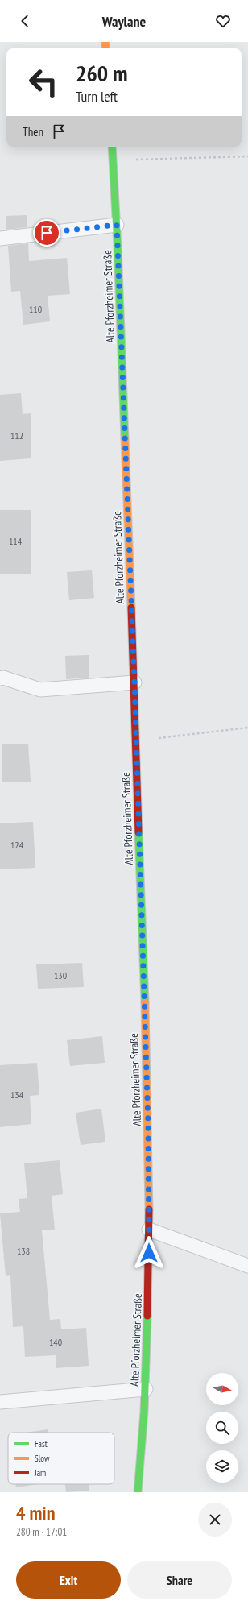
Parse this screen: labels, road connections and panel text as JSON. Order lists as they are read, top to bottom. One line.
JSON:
{"streets":{"main road":["Alte Pforzheimer Straße"]},"house_numbers":["110","112","114","124","130","134","138","140"],"legend":["Fast","Slow","Jam"],"north":"right","page":{"header":"Waylane","turn":["260 m","Turn left"],"then":"Then","heading":["4 min","280 m · 17:01"],"buttons":["Exit","Share"]}}
